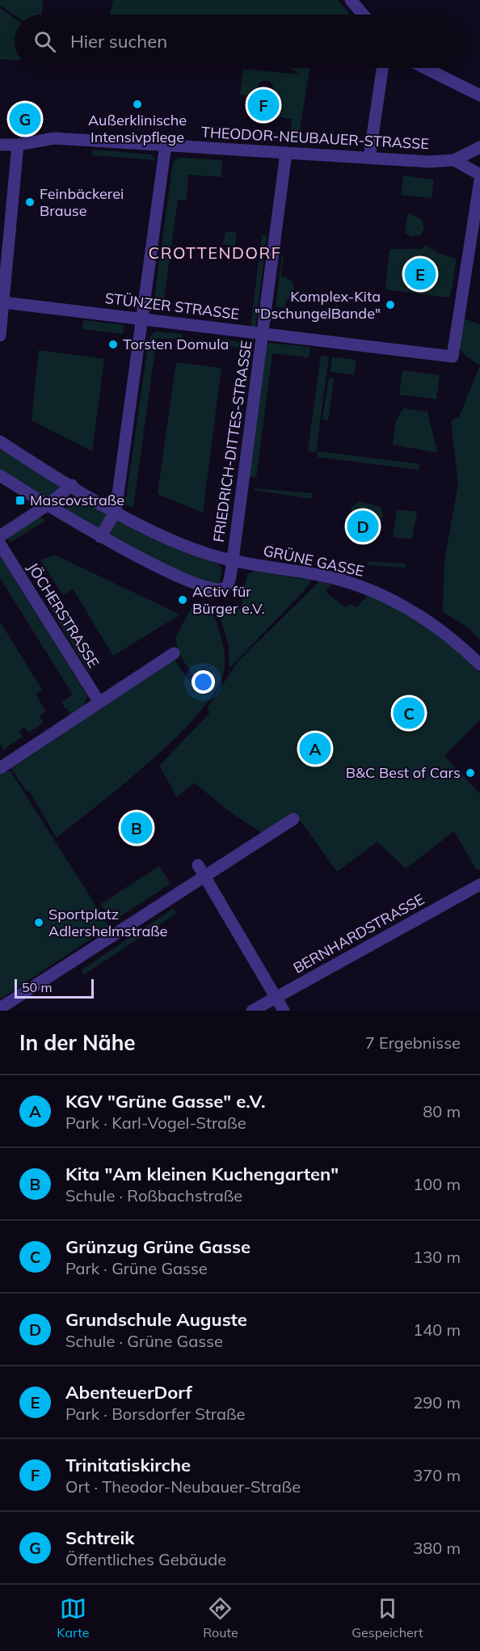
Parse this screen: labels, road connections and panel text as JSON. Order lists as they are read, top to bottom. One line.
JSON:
{"streets":{"street":["THEODOR-NEUBAUER-STRASSE","STÜNZER STRASSE","FRIEDRICH-DITTES-STRASSE","GRÜNE GASSE","JÖCHERSTRASSE","BERNHARDSTRASSE"]},"crossings":[["THEODOR-NEUBAUER-STRASSE","FRIEDRICH-DITTES-STRASSE"],["STÜNZER STRASSE","FRIEDRICH-DITTES-STRASSE"],["FRIEDRICH-DITTES-STRASSE","GRÜNE GASSE"]],"districts":["CROTTENDORF"],"places":{"other":["Außerklinische Intensivpflege","Feinbäckerei Brause","Komplex-Kita \"DschungelBande\"","Torsten Domula","ACtiv für Bürger e.V.","B&C Best of Cars","Sportplatz Adlershelmstraße"],"transit":["Mascovstraße"]},"scale_bar":"50 m","page":{"search":"Hier suchen","pins":["F","G","E","D","C","A","B"],"scale":"50 m","heading":["In der Nähe","7 Ergebnisse"],"list":[{"mark":"A","name":"KGV \"Grüne Gasse\" e.V.","note":"Park · Karl-Vogel-Straße","value":"80 m"},{"mark":"B","name":"Kita \"Am kleinen Kuchengarten\"","note":"Schule · Roßbachstraße","value":"100 m"},{"mark":"C","name":"Grünzug Grüne Gasse","note":"Park · Grüne Gasse","value":"130 m"},{"mark":"D","name":"Grundschule Auguste","note":"Schule · Grüne Gasse","value":"140 m"},{"mark":"E","name":"AbenteuerDorf","note":"Park · Borsdorfer Straße","value":"290 m"},{"mark":"F","name":"Trinitatiskirche","note":"Ort · Theodor-Neubauer-Straße","value":"370 m"},{"mark":"G","name":"Schtreik","note":"Öffentliches Gebäude","value":"380 m"}],"nav":["Karte","Route","Gespeichert"]}}
